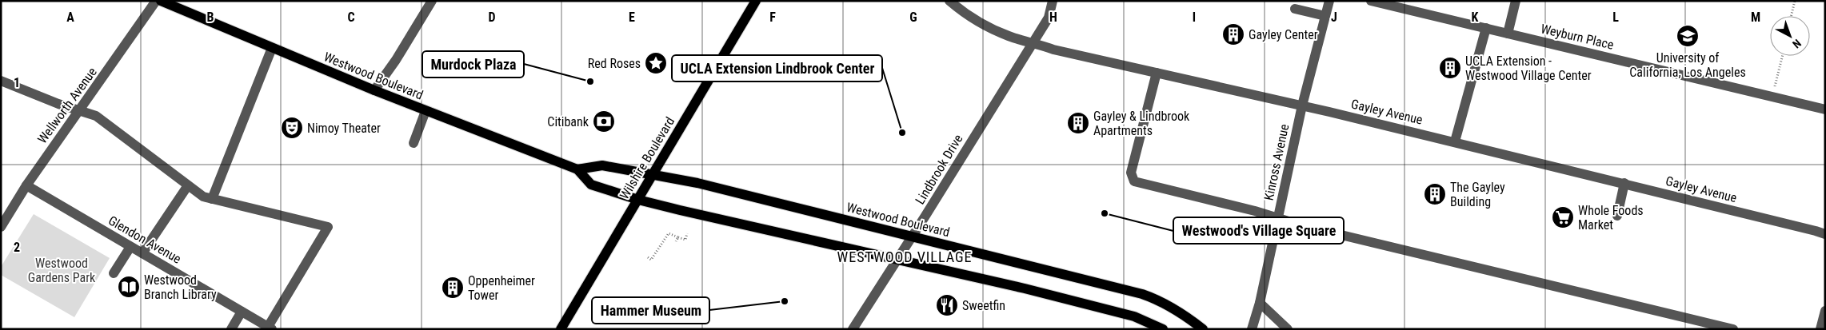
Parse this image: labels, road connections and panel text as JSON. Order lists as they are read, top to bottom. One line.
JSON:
{"streets":{"main road":["Westwood Boulevard","Wilshire Boulevard"],"street":["Weyburn Place","Wellworth Avenue","Gayley Avenue","Kinross Avenue","Lindbrook Drive","Glendon Avenue"]},"crossings":[["Westwood Boulevard","Wilshire Boulevard"],["Westwood Boulevard","Lindbrook Drive"],["Wellworth Avenue","Glendon Avenue"],["Gayley Avenue","Kinross Avenue"],["Gayley Avenue","Lindbrook Drive"]],"districts":["WESTWOOD VILLAGE"],"parks":["Westwood Gardens Park"],"places":{"building":["Gayley Center","UCLA Extension - Westwood Village Center","Gayley & Lindbrook Apartments","The Gayley Building","Oppenheimer Tower"],"school or university":["University of California, Los Angeles"],"place":["Red Roses"],"other":["Murdock Plaza","UCLA Extension Lindbrook Center","Westwood's Village Square","Hammer Museum"],"bank":["Citibank"],"theatre":["Nimoy Theater"],"supermarket":["Whole Foods Market"],"library":["Westwood Branch Library"],"restaurant":["Sweetfin"]},"north":"bottom right","grid":{"columns":["A","B","C","D","E","F","G","H","I","J","K","L","M"],"rows":["1","2"]}}
